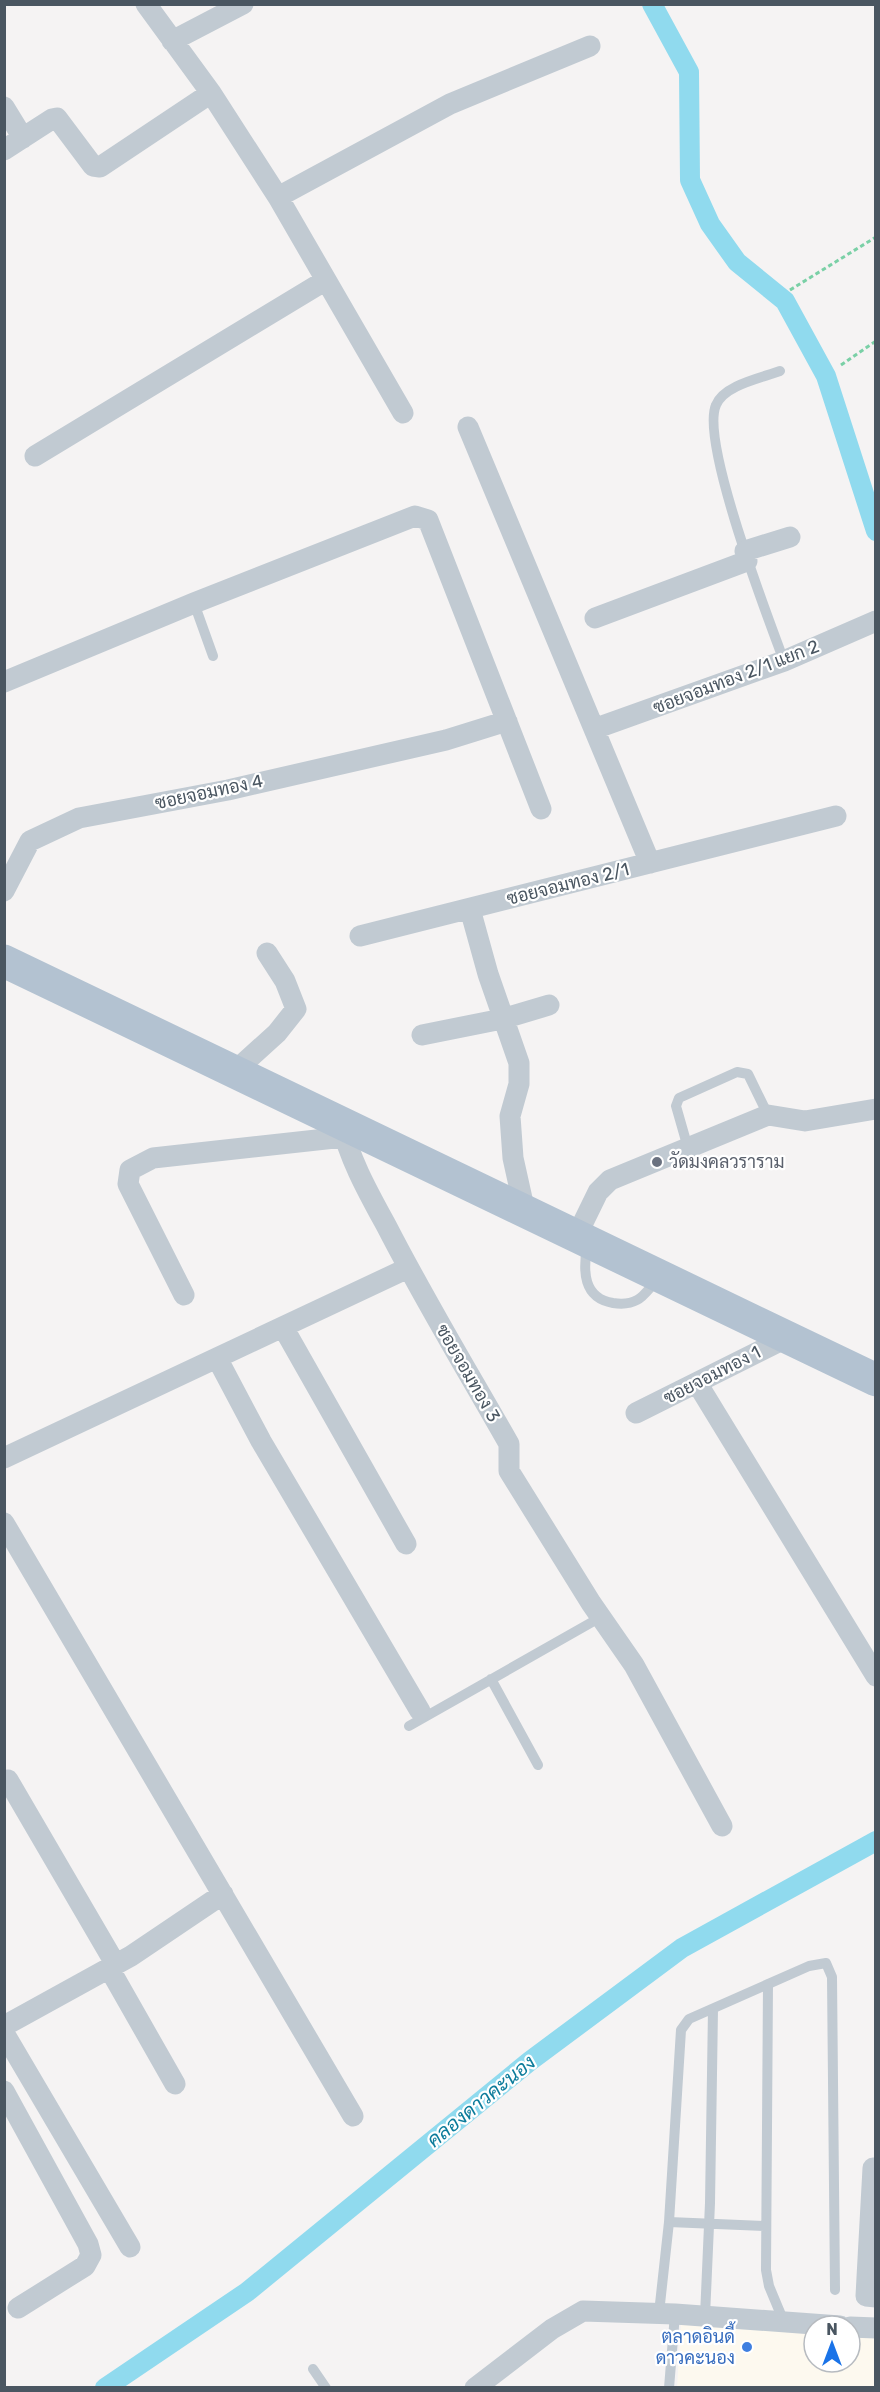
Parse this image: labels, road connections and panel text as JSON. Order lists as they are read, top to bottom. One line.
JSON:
{"streets":{"street":["ซอยจอมทอง 2/1 แยก 2","ซอยจอมทอง 4","ซอยจอมทอง 2/1","ซอยจอมทอง 3","ซอยจอมทอง 1"]},"crossings":[["ซอยจอมทอง 2/1 แยก 2","ซอยจอมทอง 2/1"]],"water":["คลองดาวคะนอง"],"places":["วัดมงคลวราราม","ตลาดอินดี้ ดาวคะนอง"],"north":"top"}
